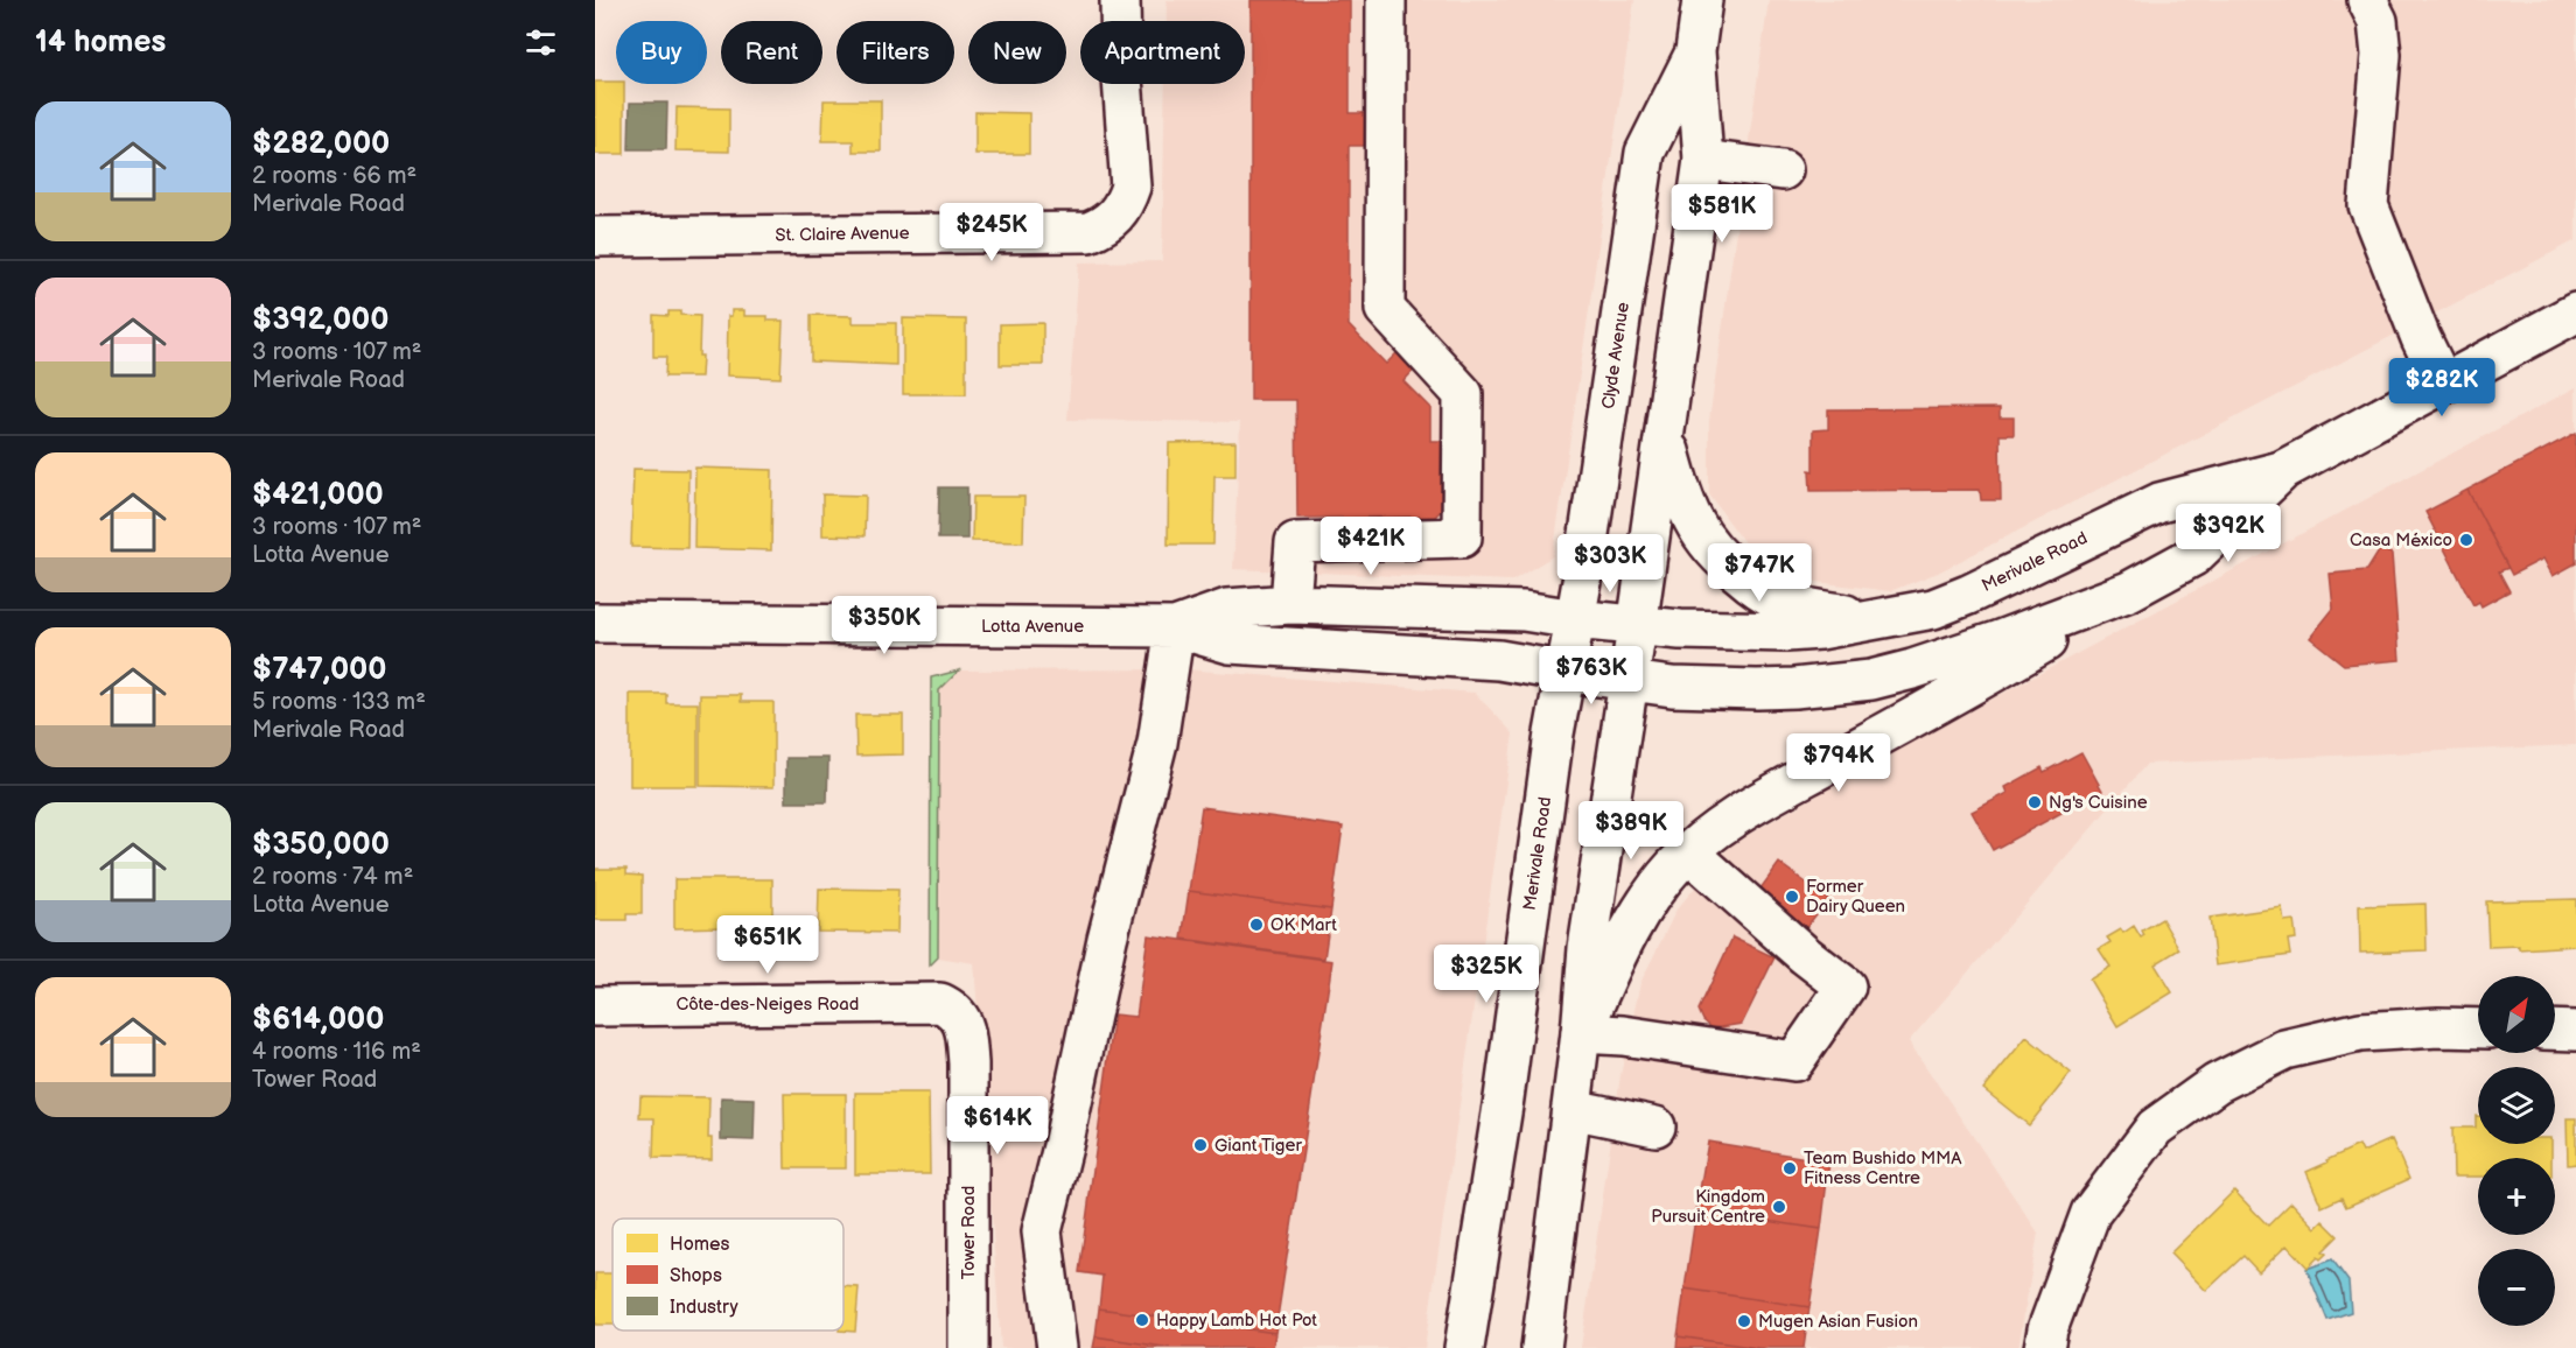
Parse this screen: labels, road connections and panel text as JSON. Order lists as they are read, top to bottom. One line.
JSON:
{"streets":{"main road":["St. Claire Avenue","Clyde Avenue","Merivale Road","Lotta Avenue","Côte-des-Neiges Road","Tower Road"]},"crossings":[["Clyde Avenue","Merivale Road"],["Clyde Avenue","Lotta Avenue"],["Merivale Road","Lotta Avenue"],["Côte-des-Neiges Road","Tower Road"]],"places":["Casa México","Ng's Cuisine","Former Dairy Queen","OK Mart","Giant Tiger","Team Bushido MMA Fitness Centre","Kingdom Pursuit Centre","Happy Lamb Hot Pot","Mugen Asian Fusion"],"legend":["Homes","Shops","Industry"],"north":"top right","page":{"heading":"14 homes","chip":["Buy","Rent","Filters","New","Apartment"],"list":[{"name":"$282,000","note":"2 rooms · 66 m² · Merivale Road"},{"name":"$392,000","note":"3 rooms · 107 m² · Merivale Road"},{"name":"$421,000","note":"3 rooms · 107 m² · Lotta Avenue"},{"name":"$747,000","note":"5 rooms · 133 m² · Merivale Road"},{"name":"$350,000","note":"2 rooms · 74 m² · Lotta Avenue"},{"name":"$614,000","note":"4 rooms · 116 m² · Tower Road"}],"price":["$581K","$245K","$282K","$392K","$421K","$303K","$747K","$350K","$763K","$794K","$389K","$651K","$325K","$614K"],"map_buttons":["+","−"]}}
